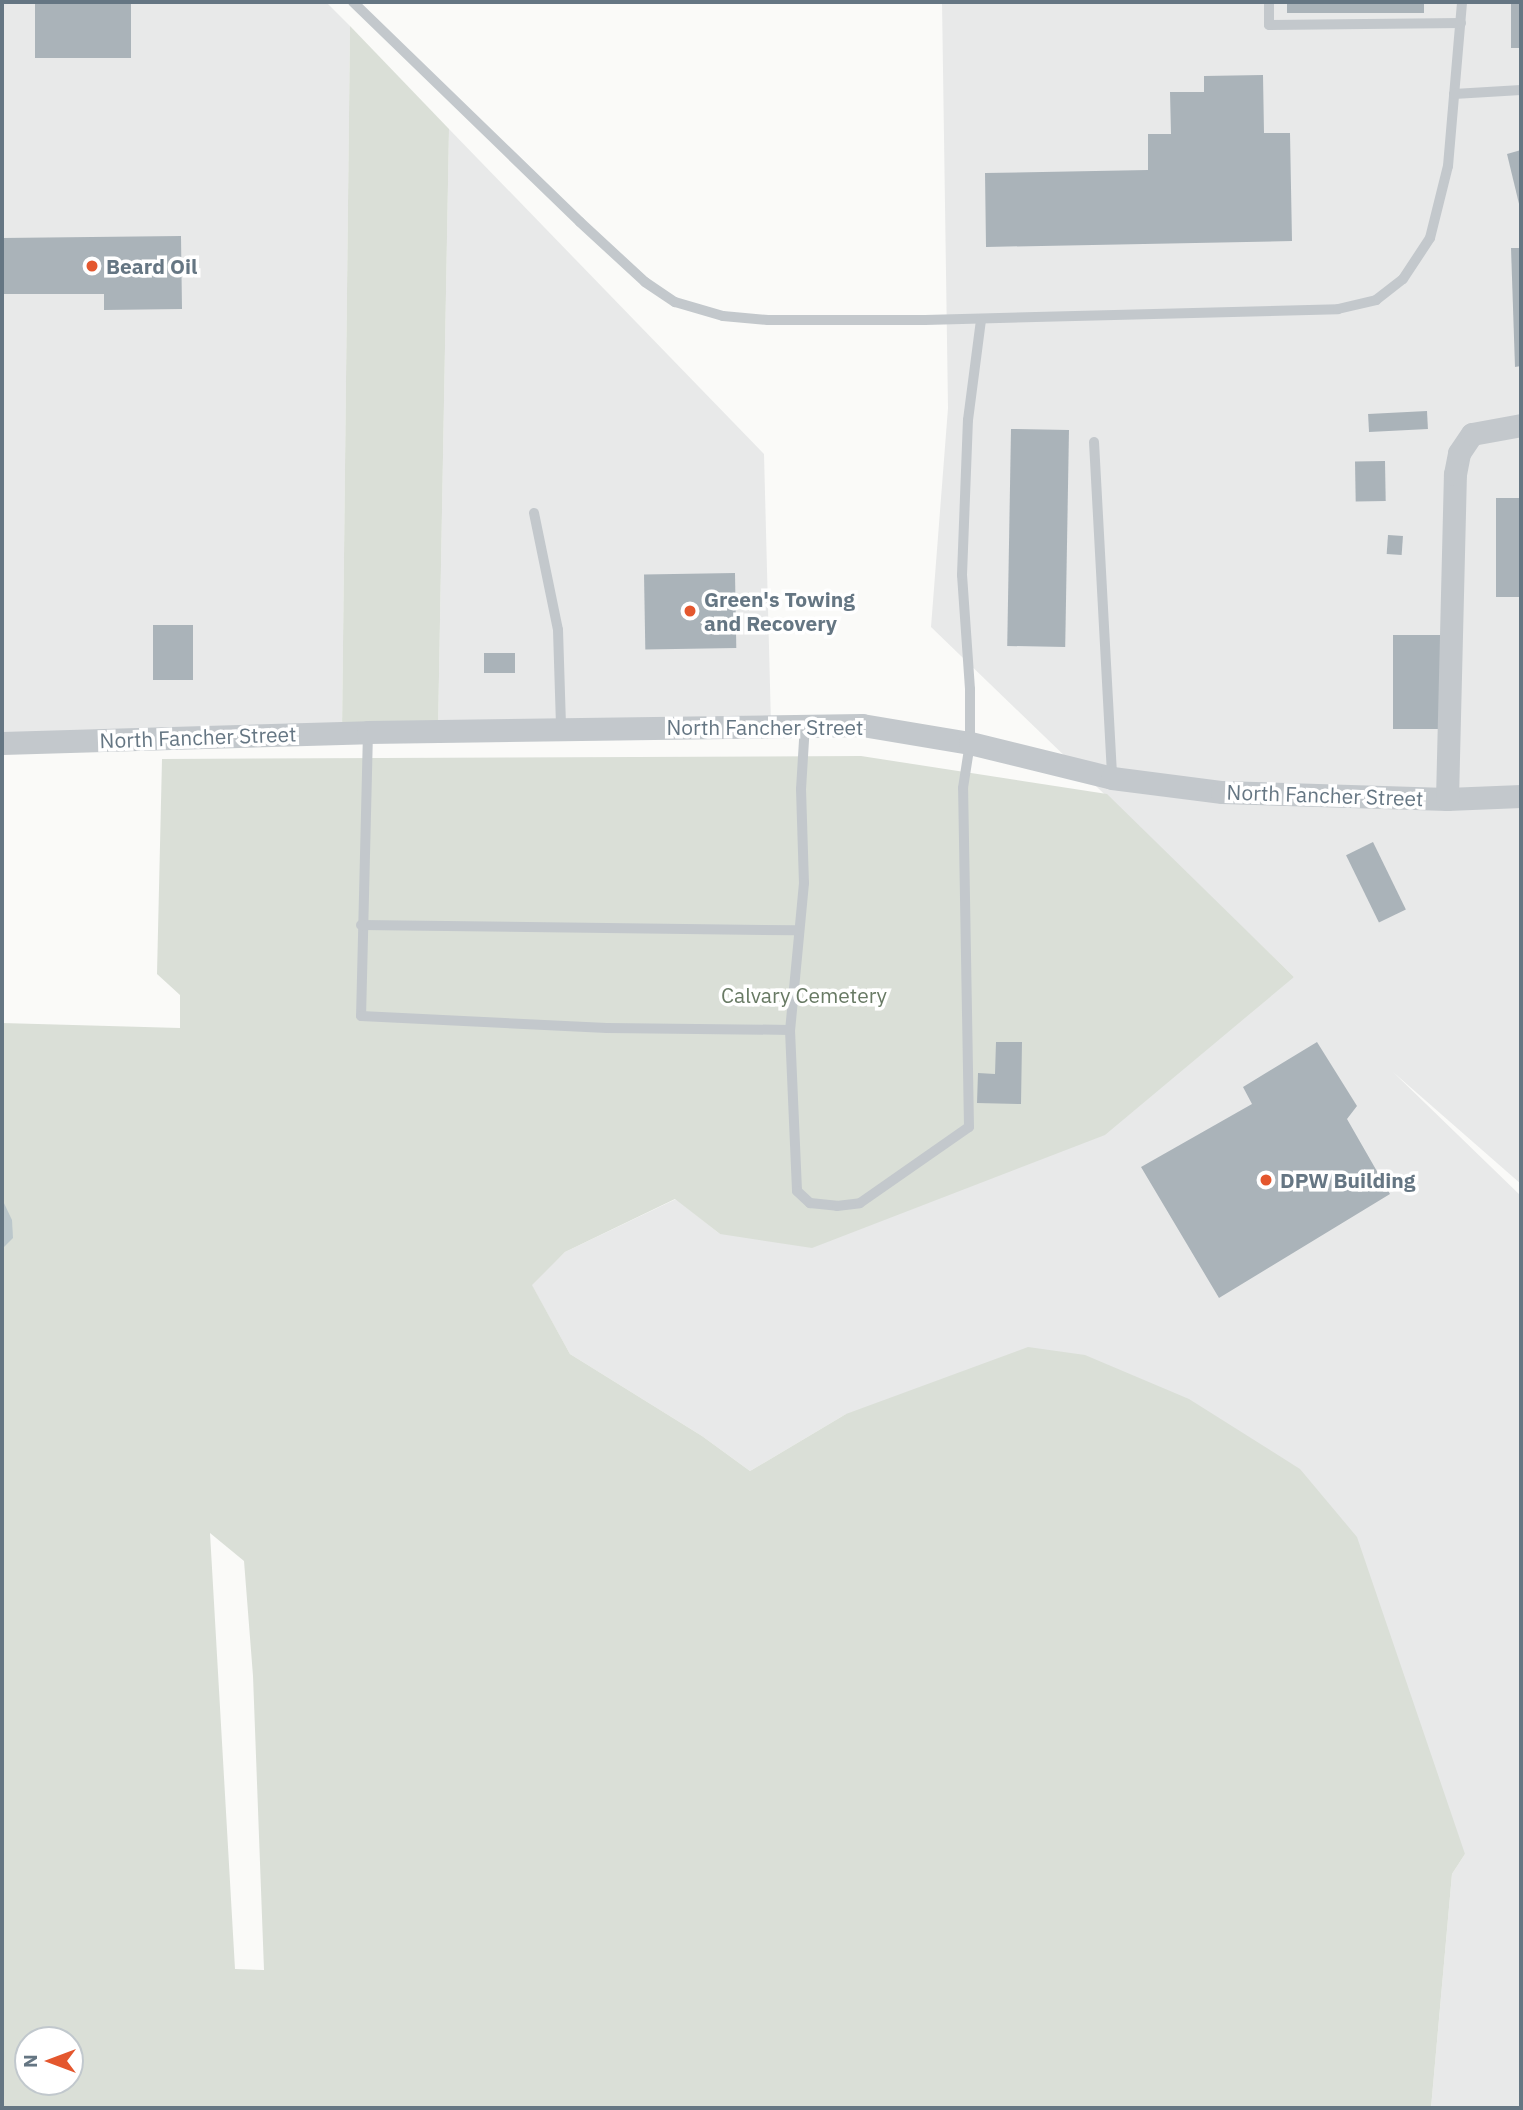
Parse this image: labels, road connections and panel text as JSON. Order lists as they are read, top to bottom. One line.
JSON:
{"streets":{"street":["North Fancher Street"]},"parks":["Calvary Cemetery"],"places":["Beard Oil","Green's Towing and Recovery","DPW Building"],"north":"left"}
